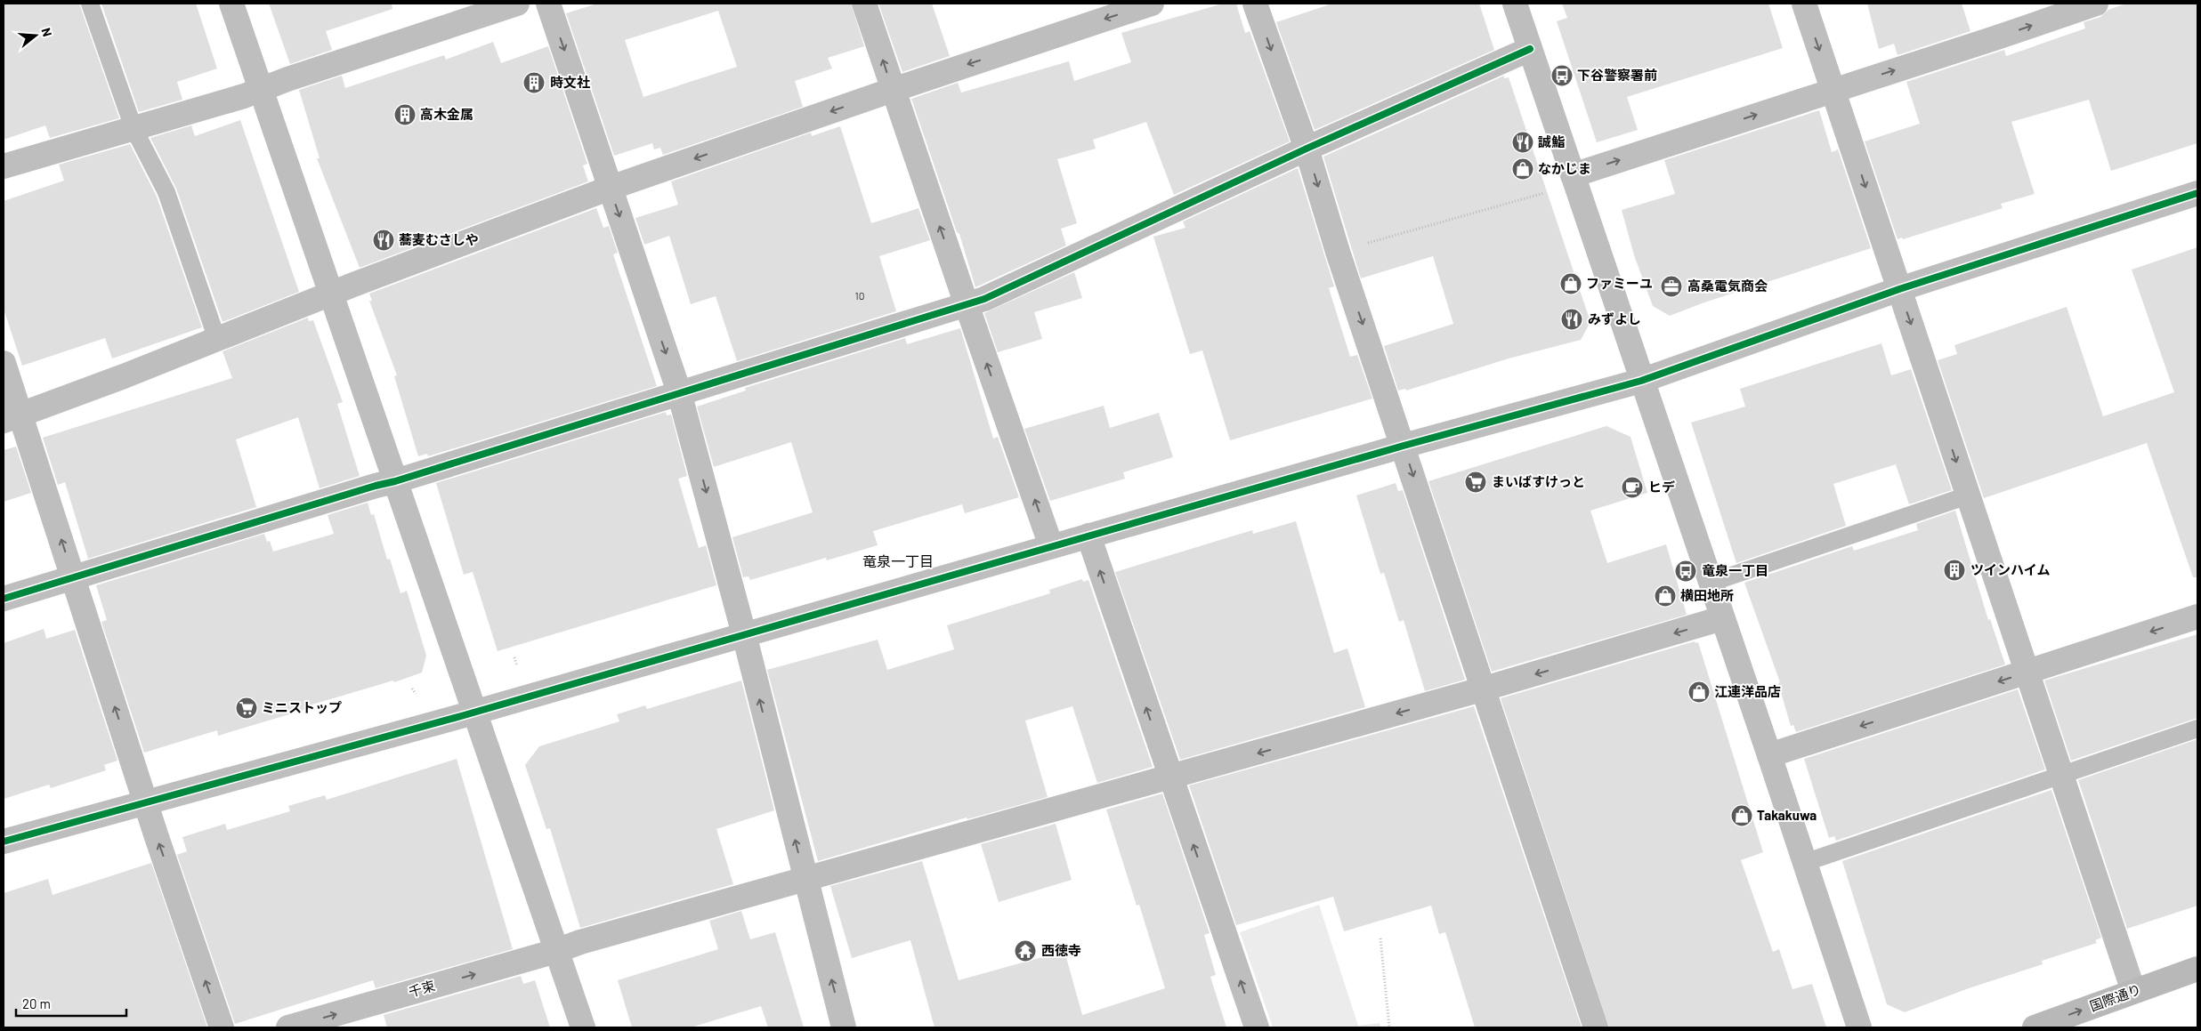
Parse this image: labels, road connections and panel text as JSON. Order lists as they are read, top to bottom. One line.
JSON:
{"streets":{"main road":["国際通り"],"street":["千束"]},"one_way":["国際通り"],"districts":["竜泉一丁目"],"places":{"bus stop":["下谷警察署前","竜泉一丁目"],"building":["時文社","高木金属","ツインハイム"],"restaurant":["誠鮨","蕎麦むさしや","みずよし"],"shop":["なかじま","ファミーユ","横田地所","江連洋品店","Takakuwa"],"office":["高桑電気商会"],"supermarket":["まいばすけっと","ミニストップ"],"cafe":["ヒデ"],"temple":["西徳寺"]},"house_numbers":["10"],"scale_bar":"20 m","north":"right"}
